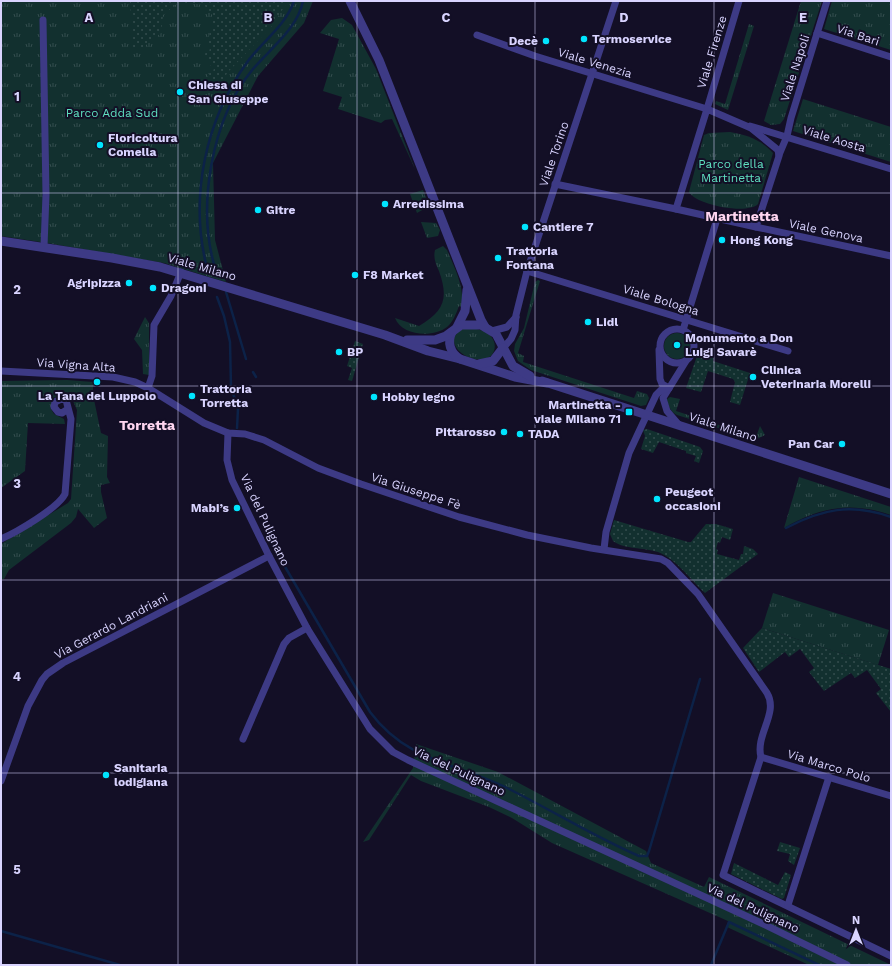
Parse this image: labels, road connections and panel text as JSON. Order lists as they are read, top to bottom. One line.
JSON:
{"streets":{"street":["Via Bari","Viale Firenze","Viale Venezia","Viale Napoli","Viale Aosta","Viale Torino","Viale Genova","Viale Milano","Viale Bologna","Via Vigna Alta","Via Giuseppe Fè","Via del Pulignano","Via Gerardo Landriani","Via Marco Polo"]},"crossings":[["Via Bari","Viale Napoli"],["Viale Firenze","Viale Venezia"],["Viale Firenze","Viale Genova"],["Viale Venezia","Viale Aosta"],["Viale Venezia","Viale Torino"],["Viale Napoli","Viale Aosta"],["Viale Napoli","Viale Genova"],["Viale Torino","Viale Milano"],["Viale Torino","Viale Bologna"],["Via Vigna Alta","Via Giuseppe Fè"],["Via Vigna Alta","Via del Pulignano"],["Via Giuseppe Fè","Via del Pulignano"],["Via Giuseppe Fè","Via Marco Polo"],["Via del Pulignano","Via Gerardo Landriani"]],"districts":["Martinetta","Torretta"],"parks":["Parco Adda Sud","Parco della Martinetta"],"places":{"other":["Termoservice","Decè","Chiesa di San Giuseppe","Floricoltura Comella","Arredissima","Gitre","Cantiere 7","Hong Kong","Trattoria Fontana","F8 Market","Agripizza","Dragoni","Lidl","Monumento a Don Luigi Savarè","BP","Clinica Veterinaria Morelli","La Tana del Luppolo","Trattoria Torretta","Hobby legno","Pittarosso","TADA","Pan Car","Peugeot occasioni","Mabi’s","Sanitaria lodigiana"],"transit":["Martinetta - viale Milano 71"]},"north":"top","grid":{"columns":["A","B","C","D","E"],"rows":["1","2","3","4","5"]}}
